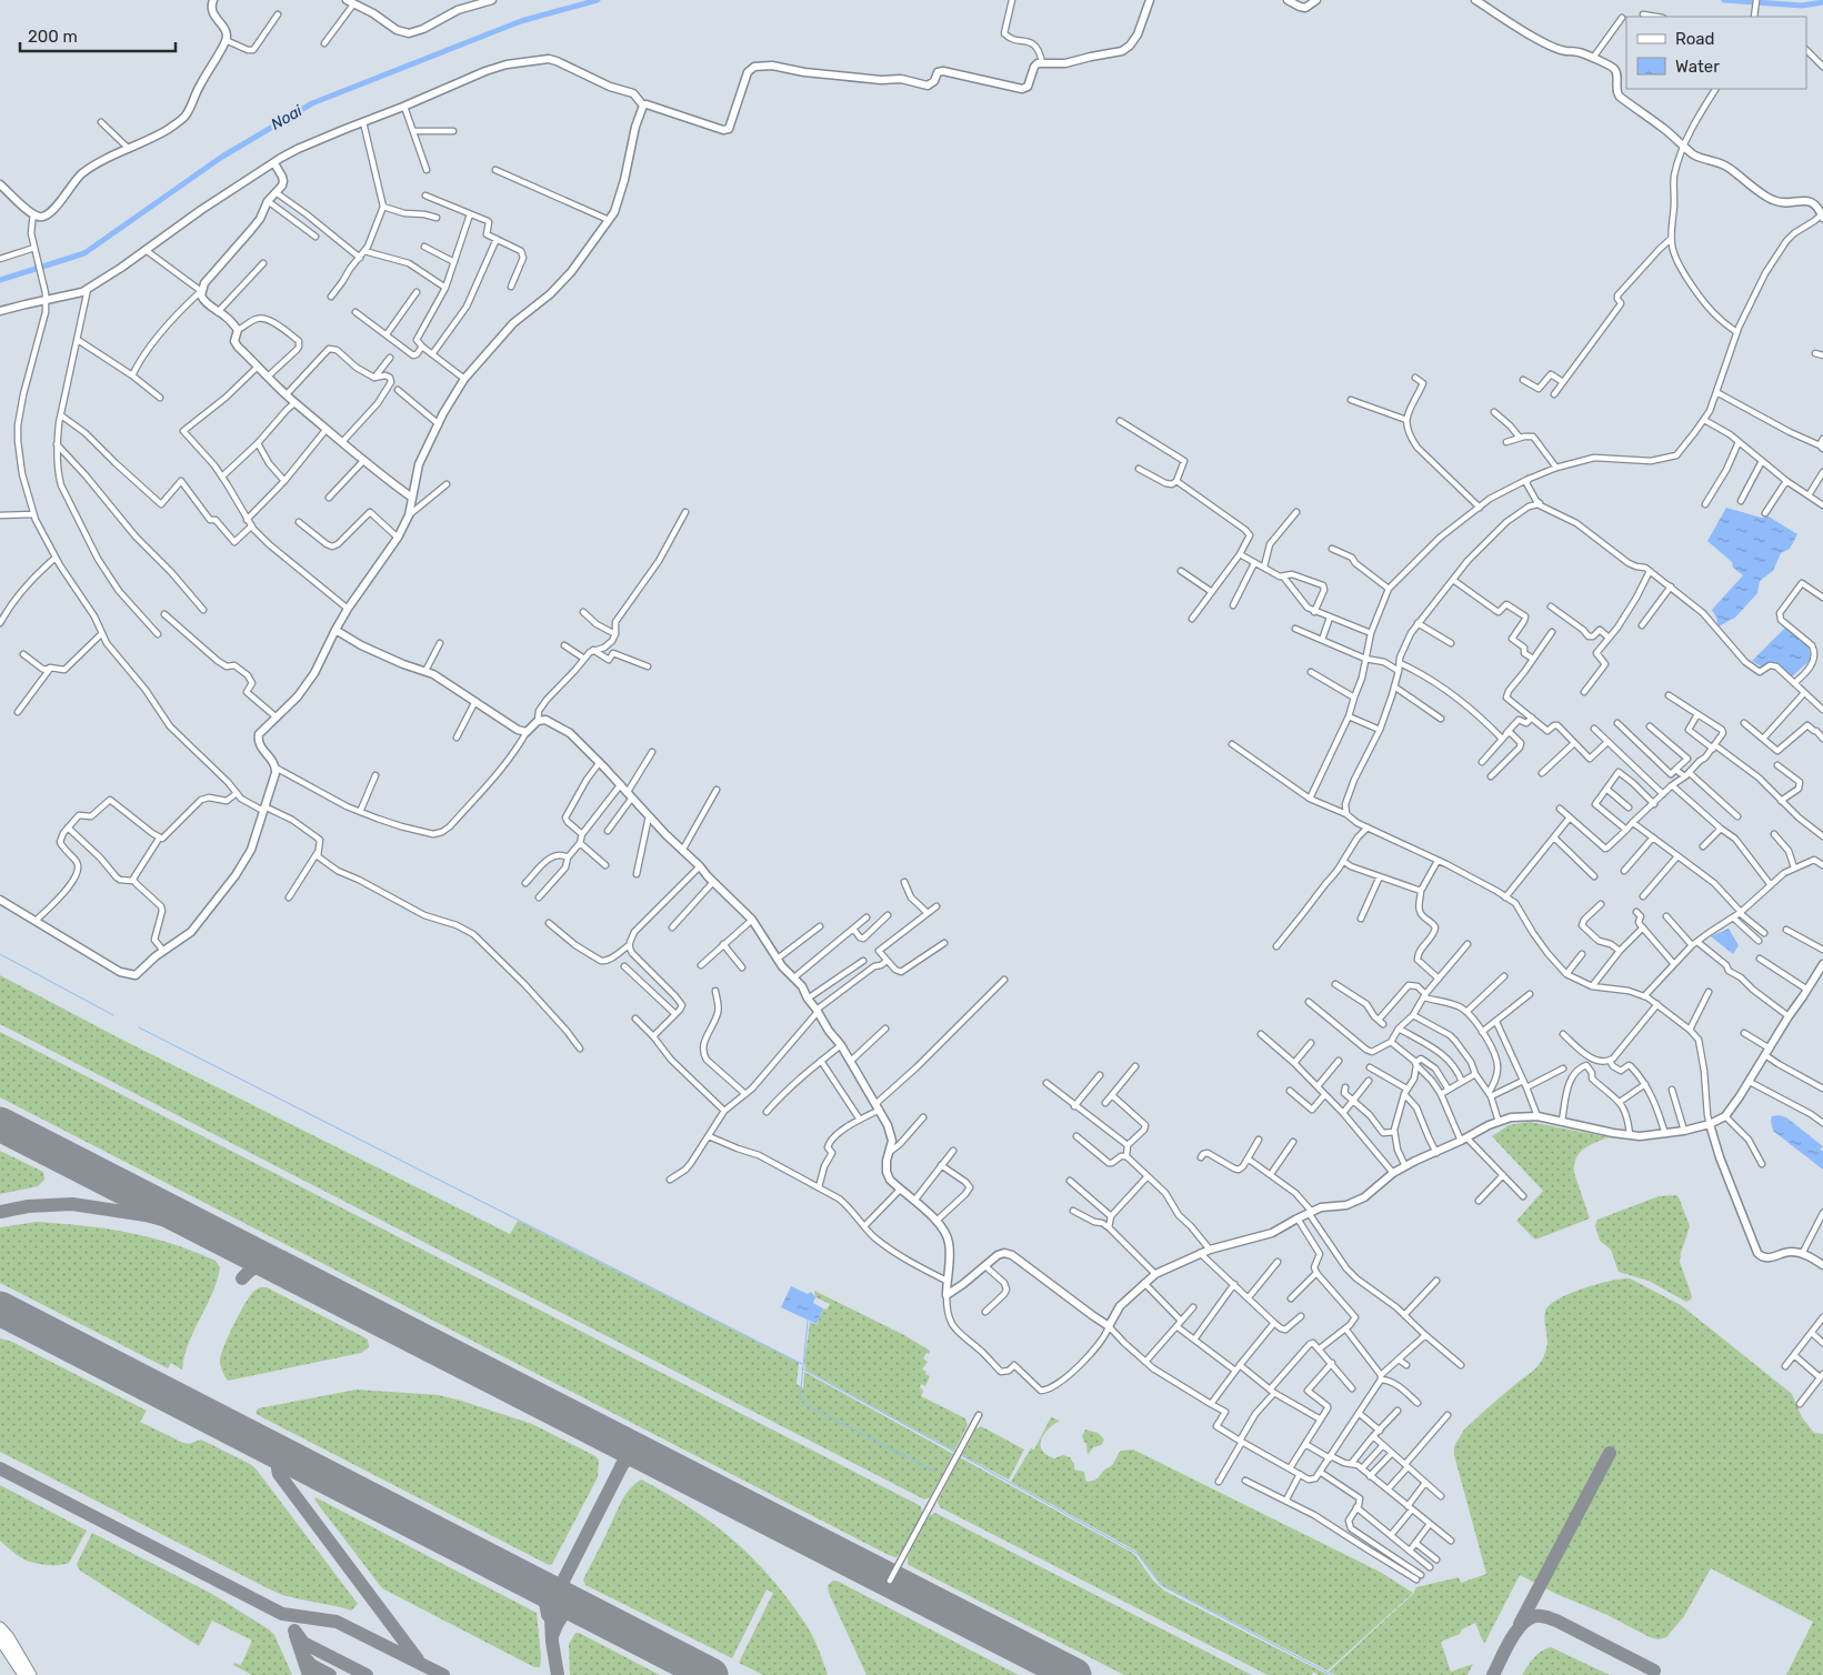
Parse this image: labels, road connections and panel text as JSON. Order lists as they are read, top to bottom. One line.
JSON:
{"water":["Noai"],"legend":["Road","Water"],"scale_bar":"200 m"}
